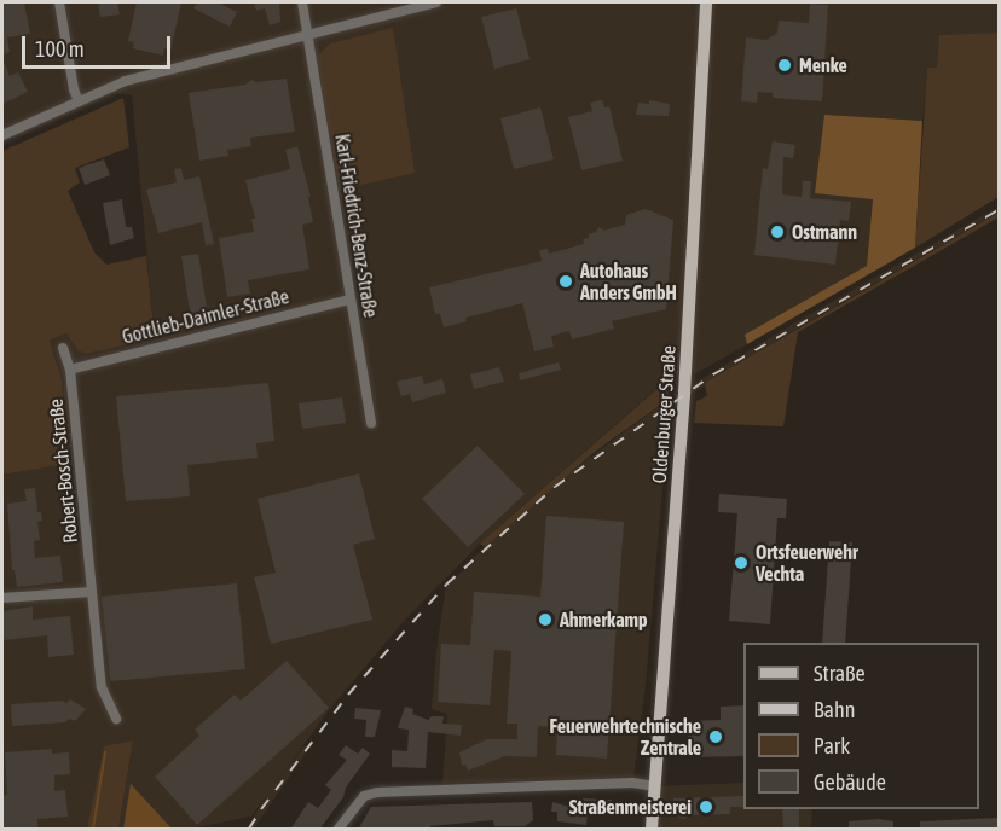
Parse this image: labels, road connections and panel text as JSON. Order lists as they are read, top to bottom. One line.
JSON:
{"streets":{"main road":["Oldenburger Straße"],"street":["Karl-Friedrich-Benz-Straße","Gottlieb-Daimler-Straße","Robert-Bosch-Straße"]},"crossings":[["Karl-Friedrich-Benz-Straße","Gottlieb-Daimler-Straße"],["Gottlieb-Daimler-Straße","Robert-Bosch-Straße"]],"places":["Menke","Ostmann","Autohaus Anders GmbH","Ortsfeuerwehr Vechta","Ahmerkamp","Feuerwehrtechnische Zentrale","Straßenmeisterei"],"legend":["Straße","Bahn","Park","Gebäude"],"scale_bar":"100 m"}
